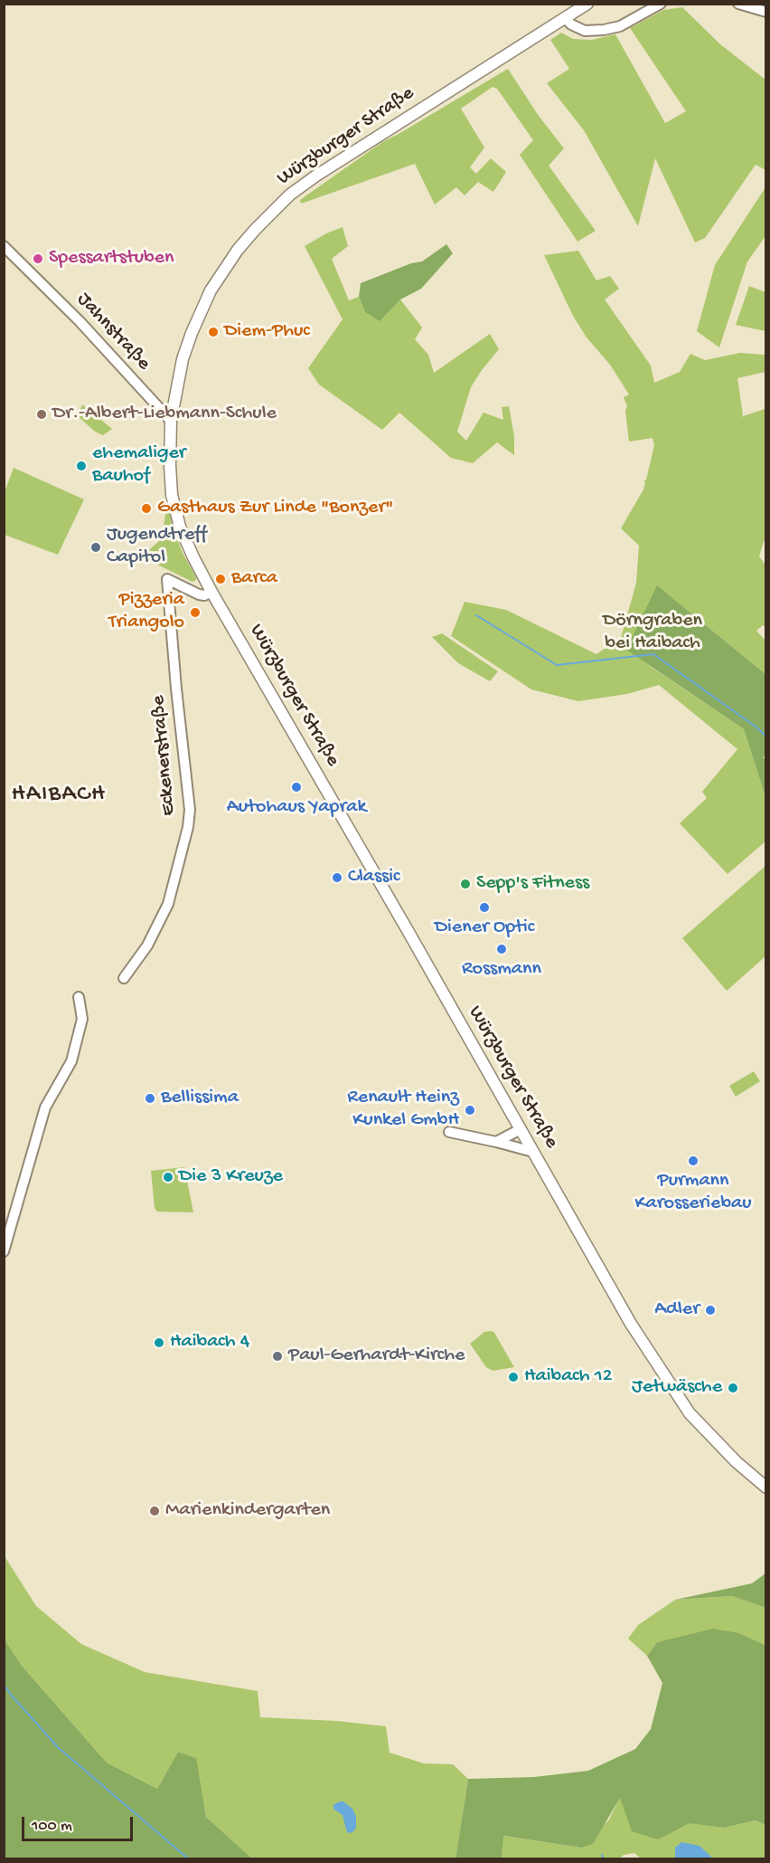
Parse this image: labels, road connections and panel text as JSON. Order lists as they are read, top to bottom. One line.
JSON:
{"streets":{"main road":["Würzburger Straße"],"street":["Jahnstraße","Eckenerstraße"]},"crossings":[["Würzburger Straße","Jahnstraße"],["Würzburger Straße","Eckenerstraße"]],"districts":["HAIBACH"],"parks":["Dörngraben bei Haibach"],"places":["Spessartstuben","Diem-Phuc","Dr.-Albert-Liebmann-Schule","ehemaliger Bauhof","Gasthaus Zur Linde \"Bonzer\"","Jugendtreff Capitol","Barca","Pizzeria Triangolo","Autohaus Yaprak","Classic","Sepp's Fitness","Diener Optic","Rossmann","Bellissima","Renault Heinz Kunkel GmbH","Purmann Karosseriebau","Die 3 Kreuze","Adler","Haibach 4","Paul-Gerhardt-Kirche","Haibach 12","Jetwäsche","Marienkindergarten"],"scale_bar":"100 m"}
